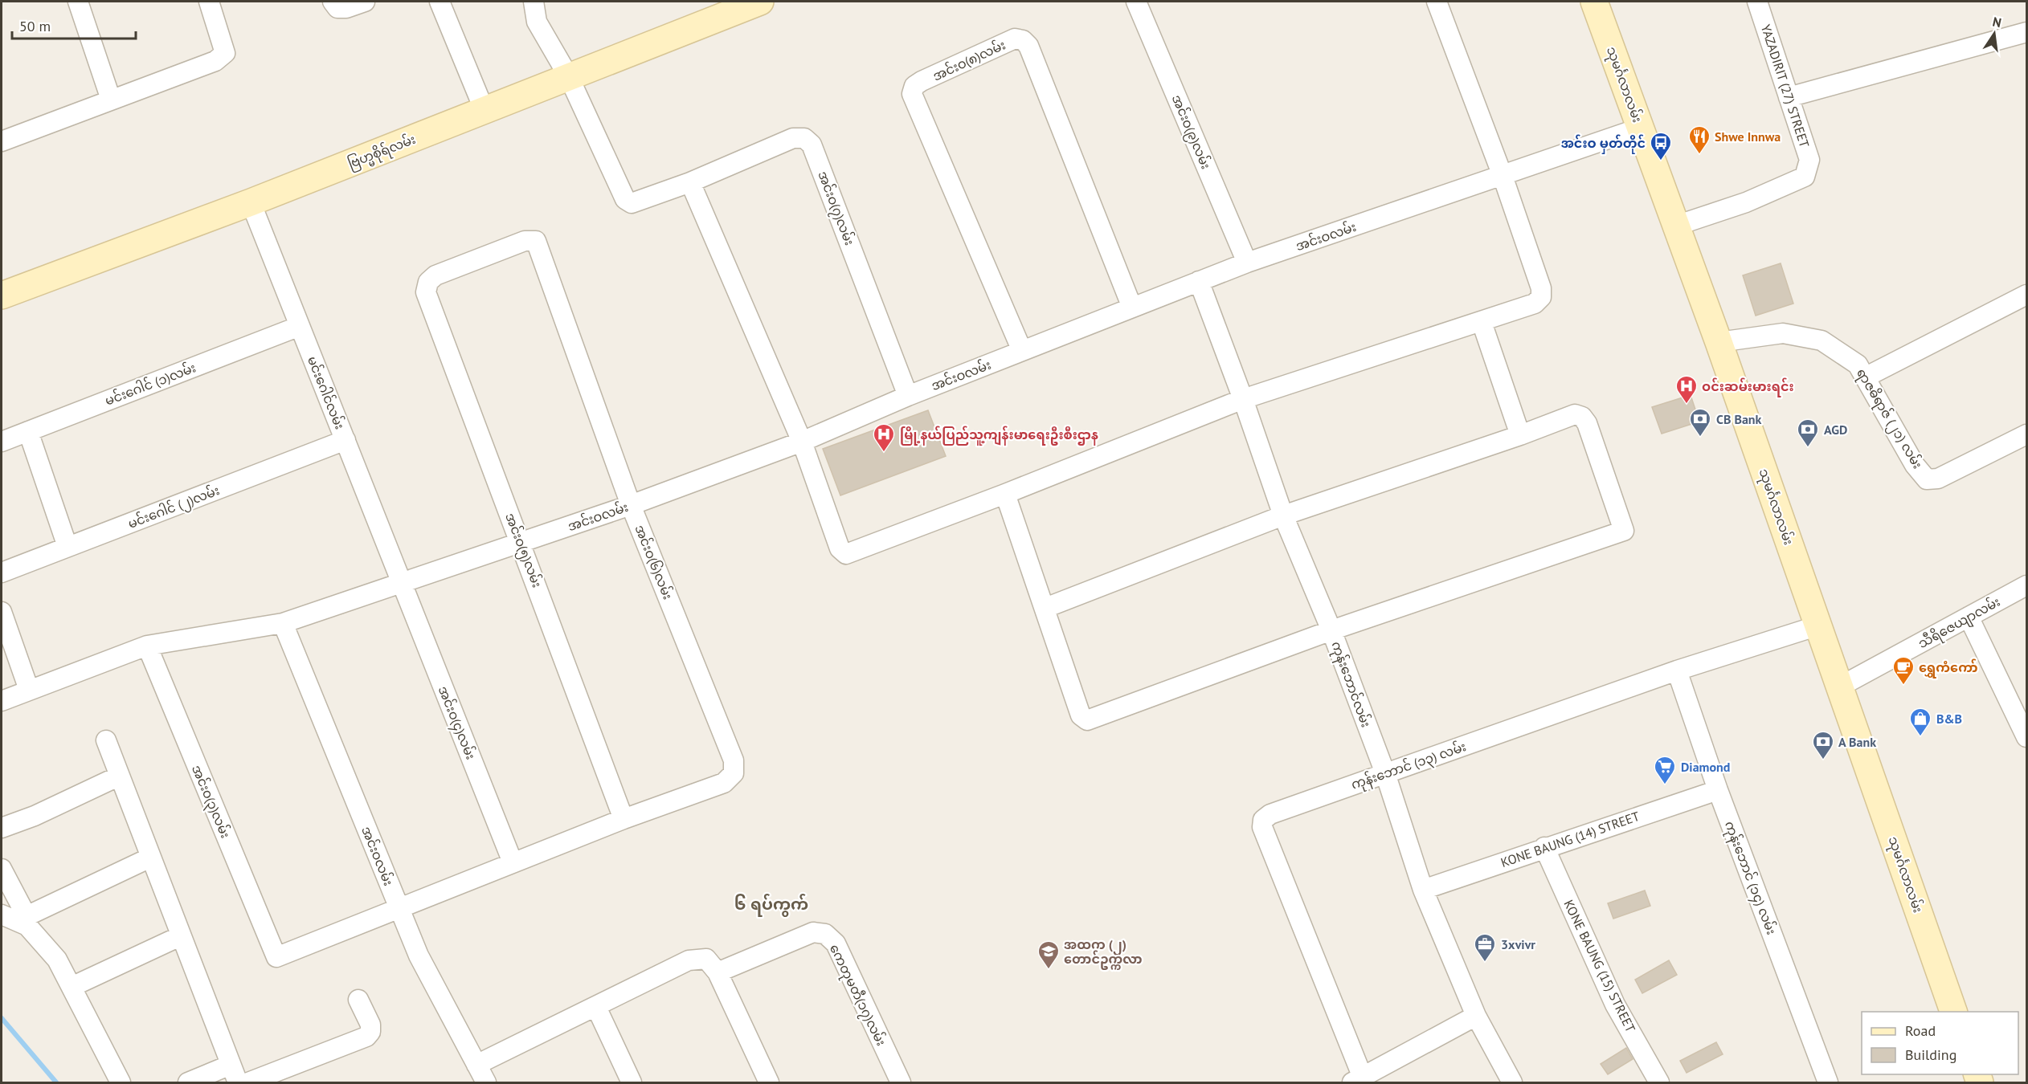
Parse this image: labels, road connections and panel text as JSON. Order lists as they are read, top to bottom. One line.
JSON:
{"streets":{"main road":["သုမင်္ဂလာလမ်း","ဗြဟ္မစိုရ်လမ်း"],"street":["အင်းဝ(၈)လမ်း","YAZADIRIT (27) STREET","အင်းဝ(၉)လမ်း","အင်းဝ(၇)လမ်း","အင်းဝလမ်း","မင်းဂေါင် (၁)လမ်း","မင်းဂေါင်လမ်း","ရာဇဓိရာဇ် (၂၁) လမ်း","မင်းဂေါင် (၂)လမ်း","အင်းဝ(၅)လမ်း","အင်းဝ(၆)လမ်း","သီရိဇေယျာလမ်း","ကုန်းဘောင်လမ်း","အင်းဝ(၄)လမ်း","ကုန်းဘောင် (၁၃) လမ်း","အင်းဝ(၃)လမ်း","KONE BAUNG (14) STREET","ကုန်းဘောင် (၁၄) လမ်း","KONE BAUNG (15) STREET","ကေတုမတီ(၁၇)လမ်း"]},"crossings":[["အင်းဝ(၈)လမ်း","အင်းဝလမ်း"],["သုမင်္ဂလာလမ်း","YAZADIRIT (27) STREET"],["သုမင်္ဂလာလမ်း","အင်းဝလမ်း"],["သုမင်္ဂလာလမ်း","ရာဇဓိရာဇ် (၂၁) လမ်း"],["သုမင်္ဂလာလမ်း","သီရိဇေယျာလမ်း"],["သုမင်္ဂလာလမ်း","ကုန်းဘောင် (၁၃) လမ်း"],["အင်းဝ(၉)လမ်း","အင်းဝလမ်း"],["ဗြဟ္မစိုရ်လမ်း","အင်းဝ(၇)လမ်း"],["ဗြဟ္မစိုရ်လမ်း","မင်းဂေါင်လမ်း"],["အင်းဝ(၇)လမ်း","အင်းဝလမ်း"],["အင်းဝလမ်း","မင်းဂေါင်လမ်း"],["အင်းဝလမ်း","အင်းဝ(၅)လမ်း"],["အင်းဝလမ်း","အင်းဝ(၆)လမ်း"],["အင်းဝလမ်း","ကုန်းဘောင်လမ်း"],["အင်းဝလမ်း","အင်းဝ(၄)လမ်း"],["အင်းဝလမ်း","အင်းဝ(၃)လမ်း"],["မင်းဂေါင် (၁)လမ်း","မင်းဂေါင်လမ်း"],["မင်းဂေါင်လမ်း","မင်းဂေါင် (၂)လမ်း"],["မင်းဂေါင်လမ်း","အင်းဝ(၄)လမ်း"],["အင်းဝ(၅)လမ်း","အင်းဝ(၆)လမ်း"],["ကုန်းဘောင်လမ်း","ကုန်းဘောင် (၁၃) လမ်း"],["ကုန်းဘောင်လမ်း","KONE BAUNG (14) STREET"],["ကုန်းဘောင် (၁၃) လမ်း","ကုန်းဘောင် (၁၄) လမ်း"],["KONE BAUNG (14) STREET","ကုန်းဘောင် (၁၄) လမ်း"],["KONE BAUNG (14) STREET","KONE BAUNG (15) STREET"]],"districts":["၆ ရပ်ကွက်"],"places":{"restaurant":["Shwe Innwa"],"bus stop":["အင်းဝ မှတ်တိုင်"],"hospital":["ဝင်းဆမ်းမားရင်း","မြို့နယ်ပြည်သူ့ကျန်းမာရေးဦးစီးဌာန"],"bank":["CB Bank","AGD","A Bank"],"cafe":["ရွှေကံကော်"],"shop":["B&B"],"supermarket":["Diamond"],"office":["3xvivr"],"school or university":["အထက (၂) တောင်ဥက္ကလာ"]},"legend":["Road","Building"],"scale_bar":"50 m","north":"top"}
